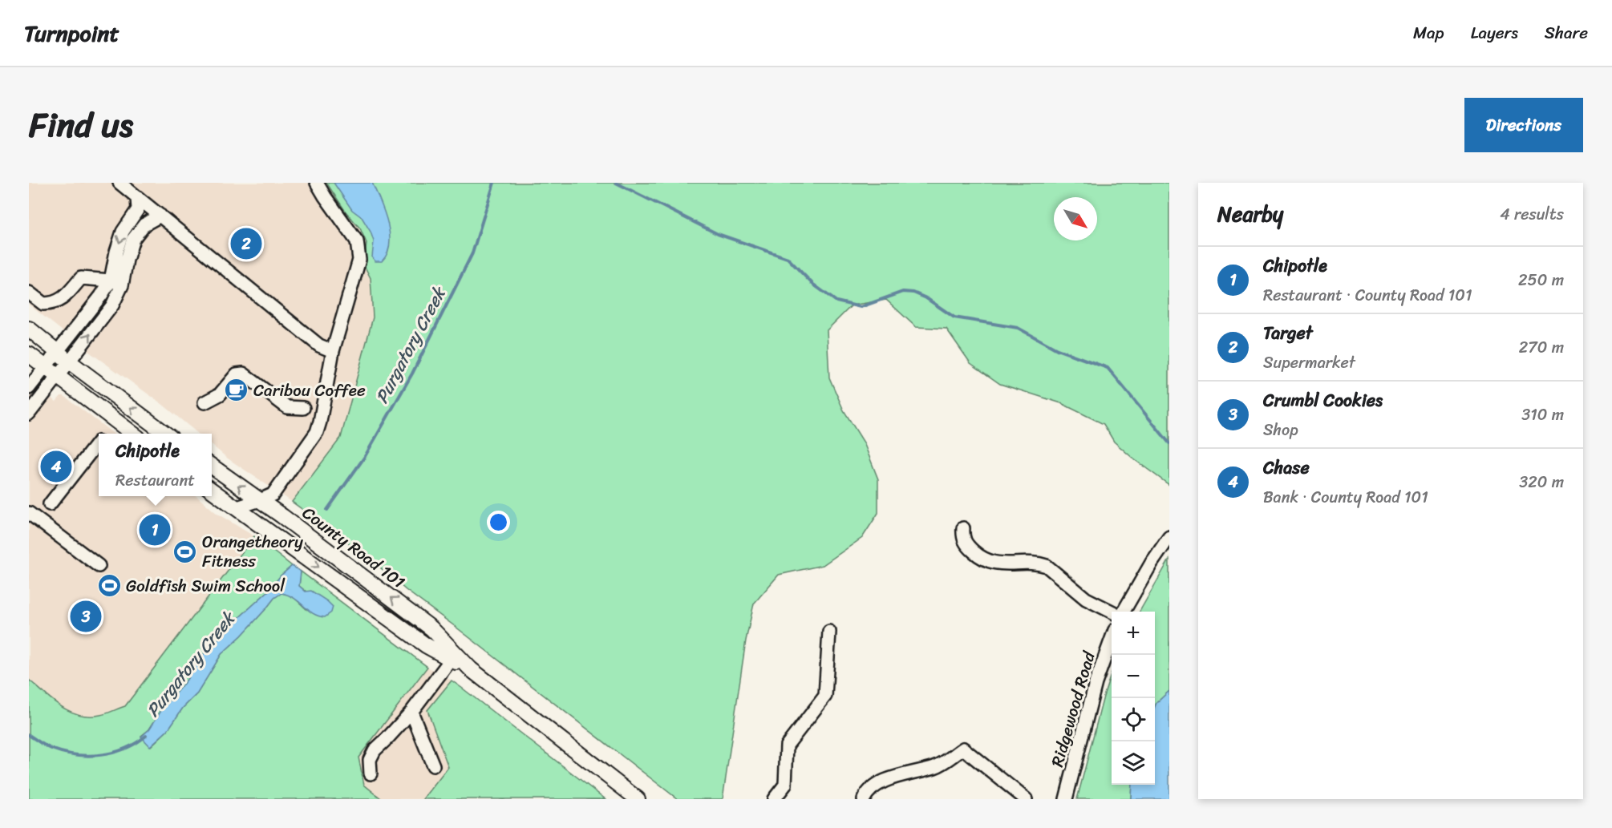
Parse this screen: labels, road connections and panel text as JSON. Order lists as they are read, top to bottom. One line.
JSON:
{"streets":{"main road":["County Road 101"],"street":["Ridgewood Road"]},"water":["Purgatory Creek"],"places":{"cafe":["Caribou Coffee"],"sports":["Orangetheory Fitness","Goldfish Swim School"]},"north":"bottom right","page":{"header":"Turnpoint","nav":["Map","Layers","Share"],"title":"Find us","buttons":"Directions","heading":["Nearby","4 results"],"pins":["2","4","1","3"],"list":[{"mark":"1","name":"Chipotle","note":"Restaurant · County Road 101","value":"250 m"},{"mark":"2","name":"Target","note":"Supermarket","value":"270 m"},{"mark":"3","name":"Crumbl Cookies","note":"Shop","value":"310 m"},{"mark":"4","name":"Chase","note":"Bank · County Road 101","value":"320 m"}],"popup":["Chipotle","Restaurant"],"map_buttons":["+","−"]}}
